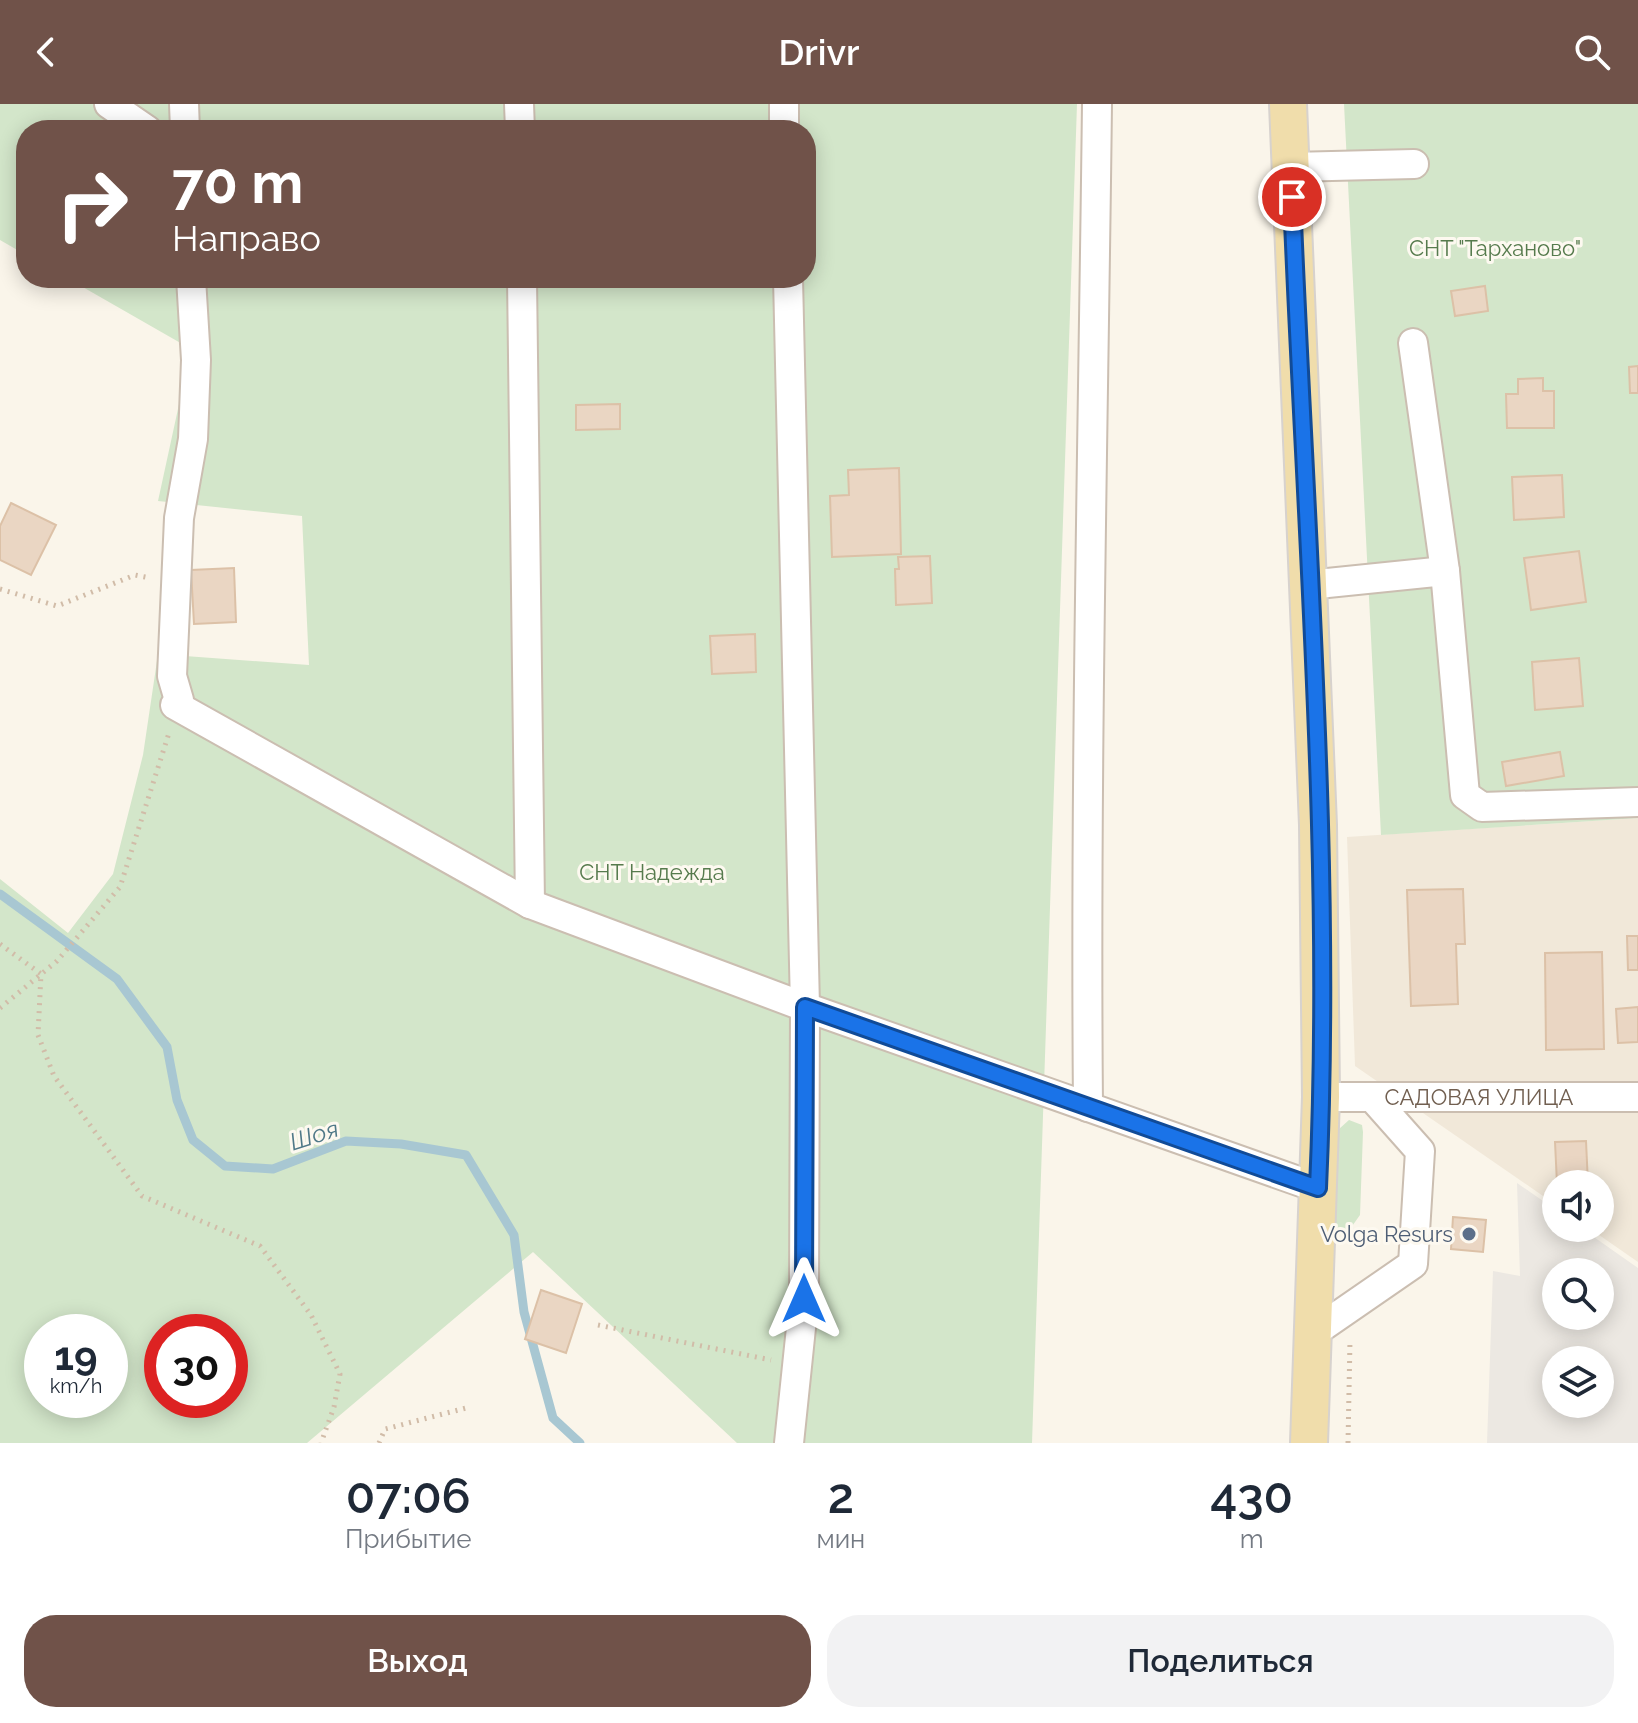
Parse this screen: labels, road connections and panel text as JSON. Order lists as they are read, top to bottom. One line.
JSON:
{"streets":{"street":["САДОВАЯ УЛИЦА"]},"water":["Шоя"],"parks":["СНТ \"Тарханово\"","СНТ Надежда"],"places":["Volga Resurs"],"page":{"header":"Drivr","turn":["70 m","Направо"],"speed":"19 km/h","limit":"30","eta":["07:06","Прибытие","2","мин","430","m"],"buttons":["Выход","Поделиться"]}}
